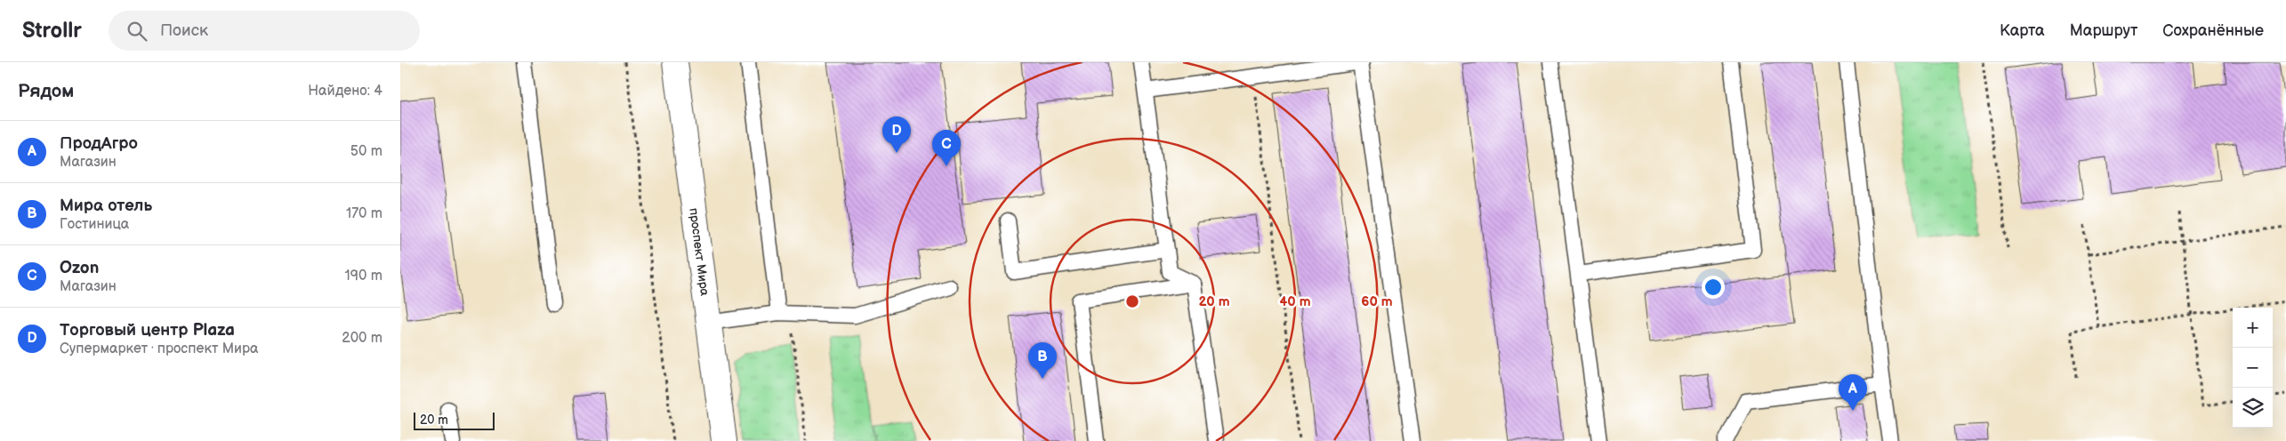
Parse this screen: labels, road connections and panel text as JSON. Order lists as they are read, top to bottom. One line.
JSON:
{"streets":{"main road":["проспект Мира"]},"scale_bar":"20 m","page":{"header":"Strollr","search":"Поиск","nav":["Карта","Маршрут","Сохранённые"],"heading":["Рядом","Найдено: 4"],"pins":["D","C","B","A"],"list":[{"mark":"A","name":"ПродАгро","note":"Магазин","value":"50 m"},{"mark":"B","name":"Мира отель","note":"Гостиница","value":"170 m"},{"mark":"C","name":"Ozon","note":"Магазин","value":"190 m"},{"mark":"D","name":"Торговый центр Plaza","note":"Супермаркет · проспект Мира","value":"200 m"}],"map_buttons":["+","−"],"scale":"20 m"},"rings":["20 m","40 m","60 m"]}
